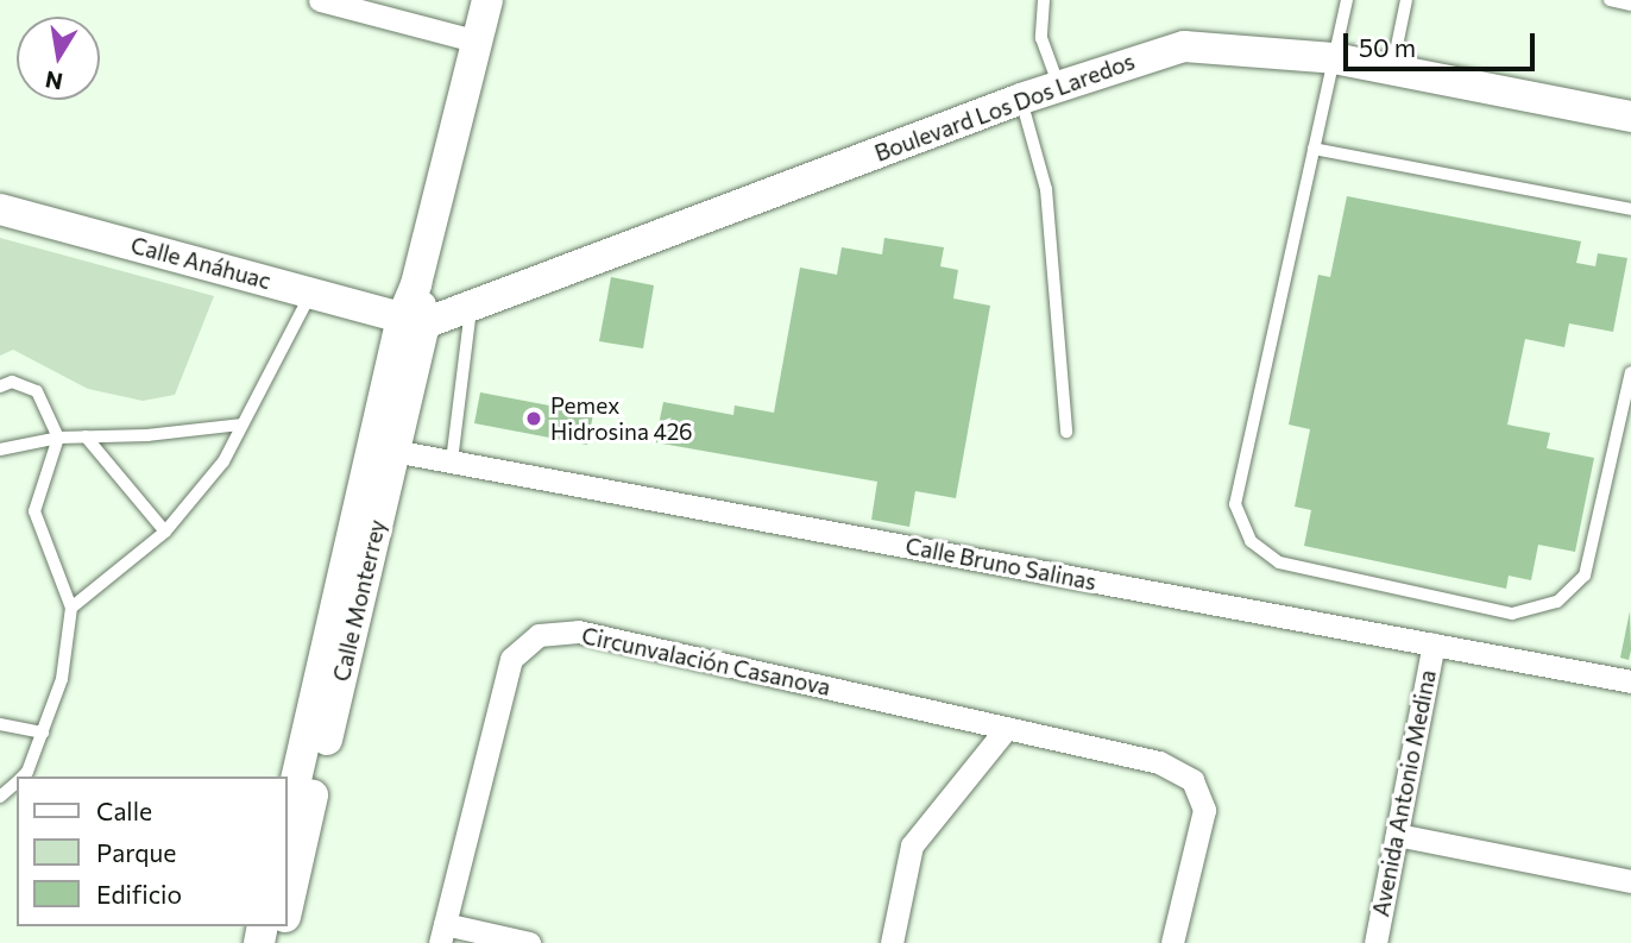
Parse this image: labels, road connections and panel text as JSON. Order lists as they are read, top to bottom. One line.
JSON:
{"streets":{"street":["Boulevard Los Dos Laredos","Calle Anáhuac","Calle Bruno Salinas","Calle Monterrey","Circunvalación Casanova","Avenida Antonio Medina"]},"crossings":[["Boulevard Los Dos Laredos","Calle Anáhuac"],["Boulevard Los Dos Laredos","Calle Monterrey"],["Calle Anáhuac","Calle Monterrey"],["Calle Bruno Salinas","Calle Monterrey"],["Calle Bruno Salinas","Avenida Antonio Medina"]],"places":["Pemex Hidrosina 426"],"legend":["Calle","Parque","Edificio"],"scale_bar":"50 m","north":"bottom"}
